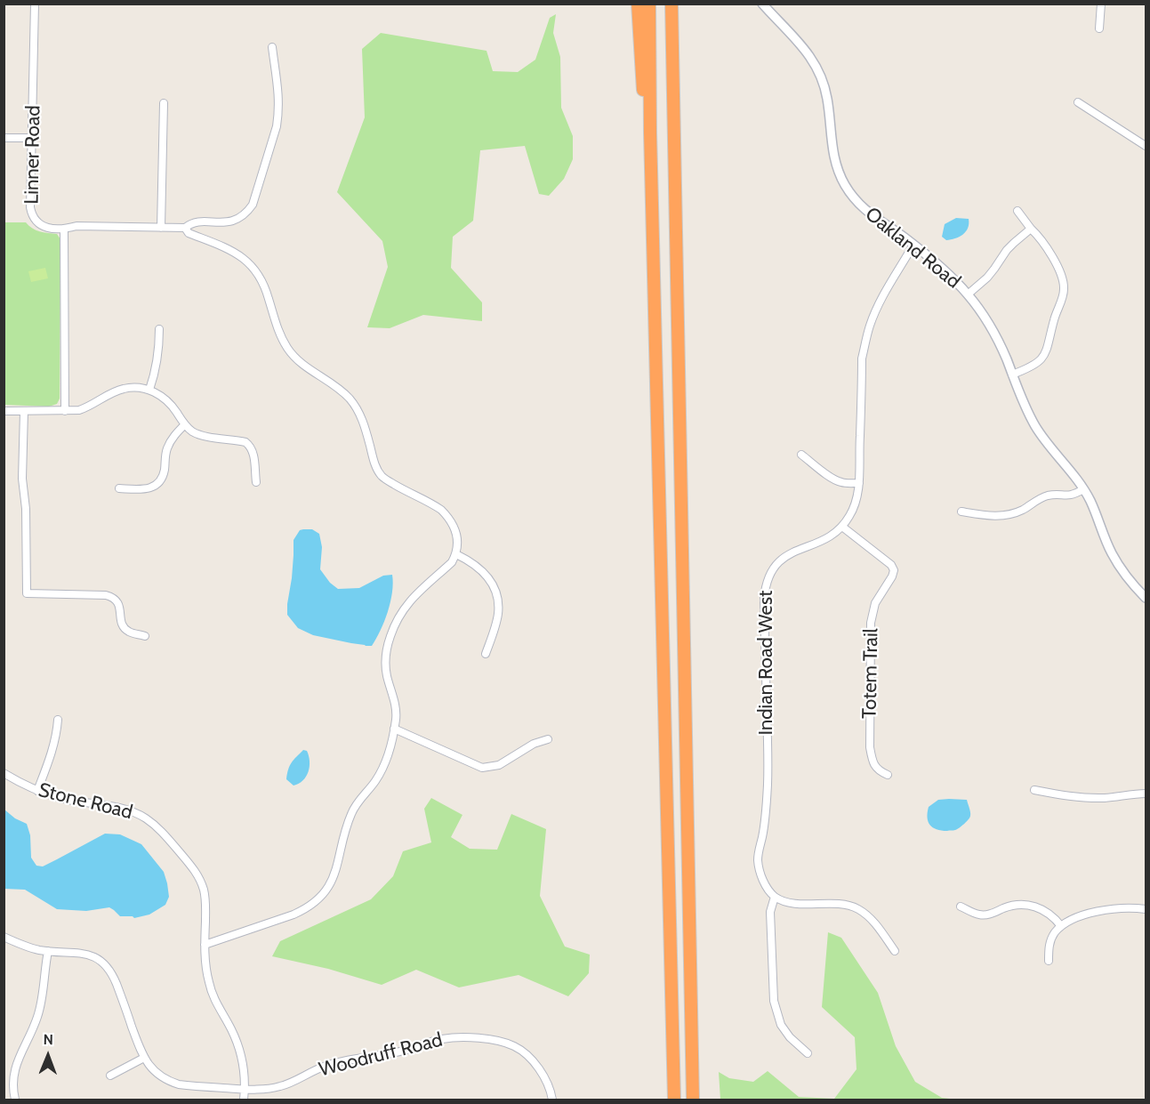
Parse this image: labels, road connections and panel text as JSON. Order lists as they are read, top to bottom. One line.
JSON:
{"streets":{"street":["Linner Road","Oakland Road","Indian Road West","Totem Trail","Stone Road","Woodruff Road"]},"crossings":[["Oakland Road","Indian Road West"],["Indian Road West","Totem Trail"],["Stone Road","Woodruff Road"]],"north":"top"}
